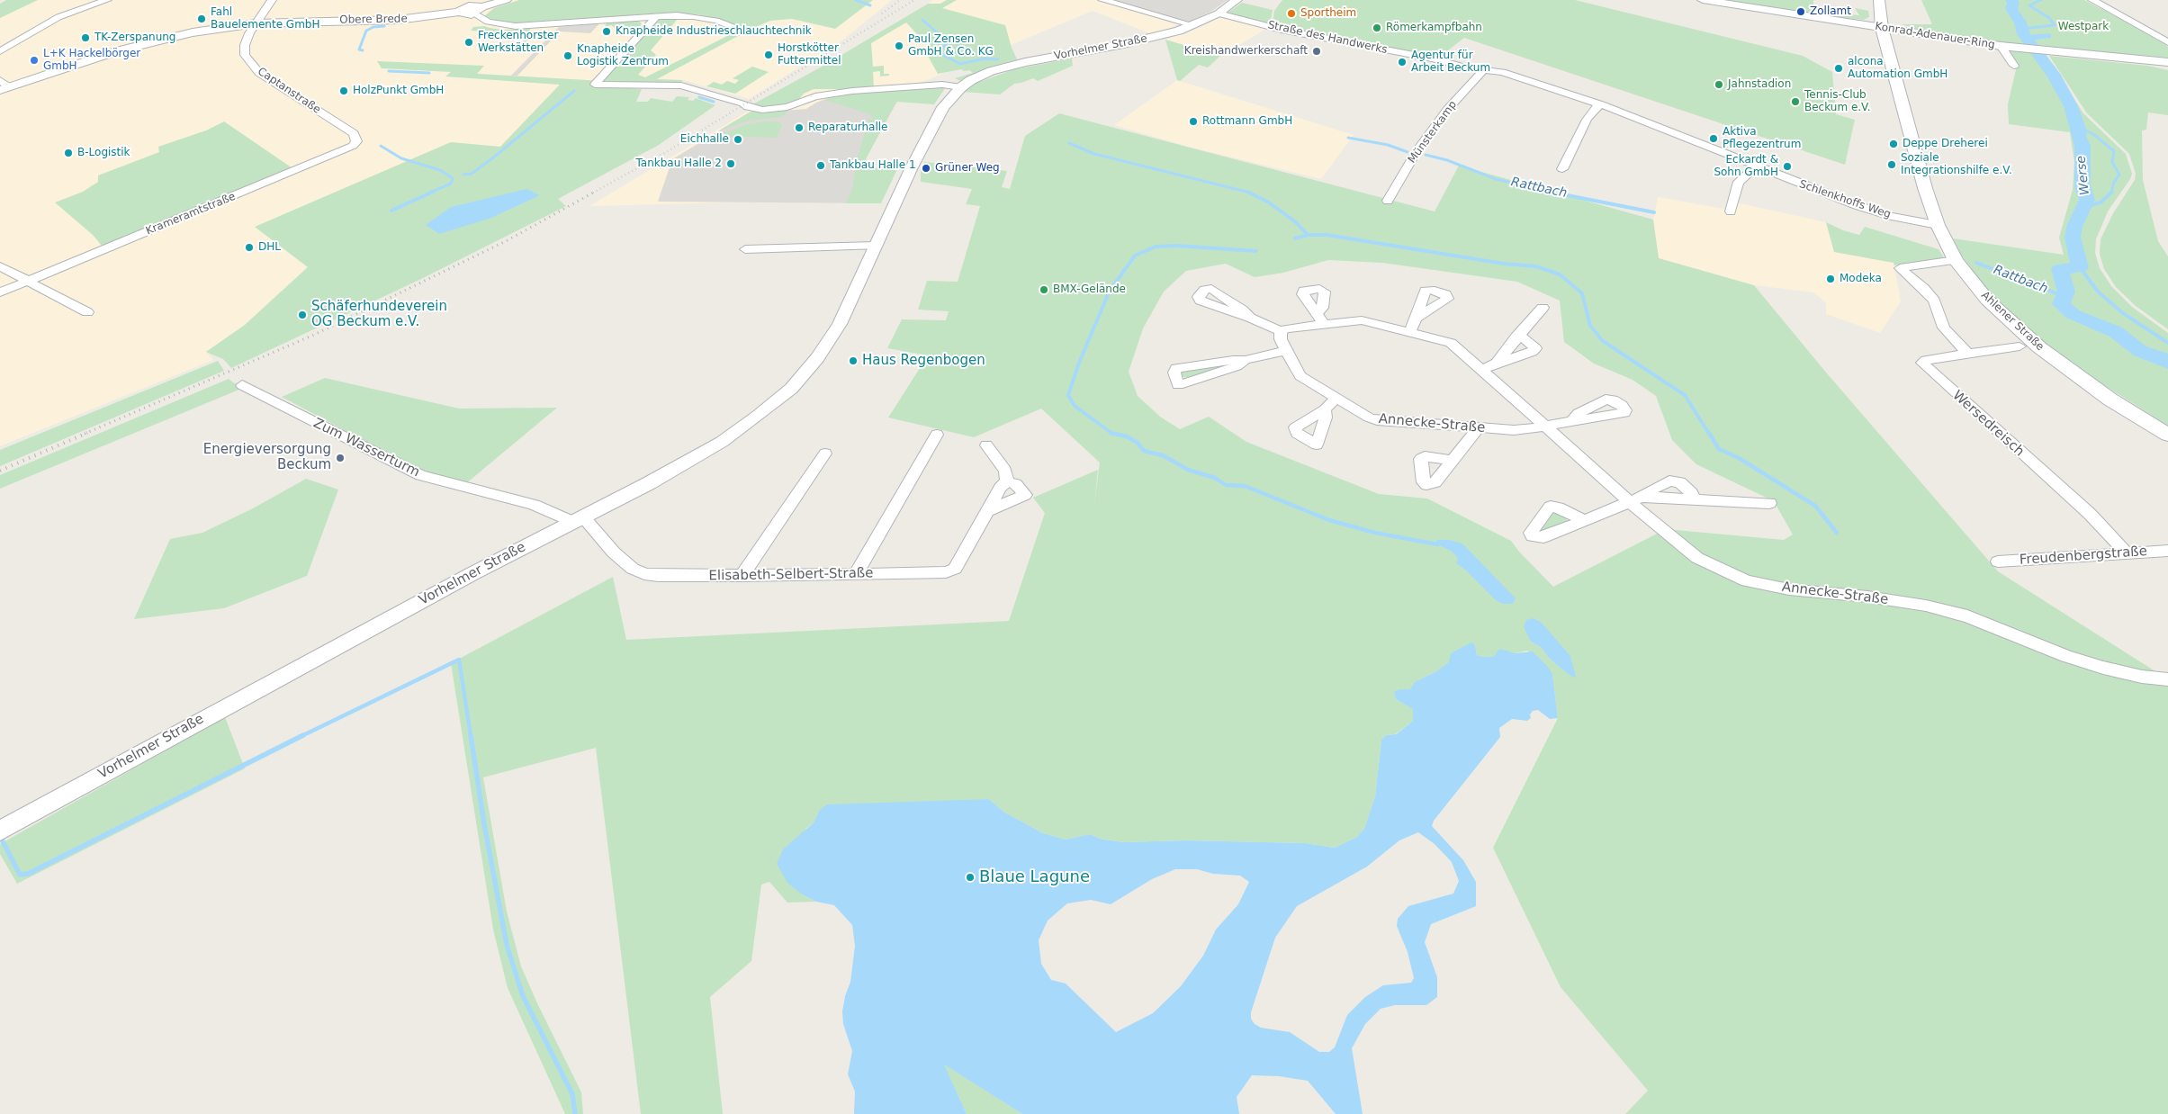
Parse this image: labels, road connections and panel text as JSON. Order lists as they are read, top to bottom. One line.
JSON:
{"streets":{"main road":["Ahlener Straße"],"street":["Obere Brede","Konrad-Adenauer-Ring","Straße des Handwerks","Vorhelmer Straße","Captanstraße","Münsterkamp","Schlenkhoffs Weg","Krameramtstraße","Annecke-Straße","Wersedreisch","Zum Wasserturm","Freudenbergstraße","Elisabeth-Selbert-Straße"]},"crossings":[["Obere Brede","Captanstraße"],["Konrad-Adenauer-Ring","Ahlener Straße"],["Straße des Handwerks","Vorhelmer Straße"],["Straße des Handwerks","Schlenkhoffs Weg"],["Vorhelmer Straße","Zum Wasserturm"],["Vorhelmer Straße","Elisabeth-Selbert-Straße"],["Captanstraße","Krameramtstraße"],["Münsterkamp","Schlenkhoffs Weg"],["Schlenkhoffs Weg","Ahlener Straße"],["Wersedreisch","Freudenbergstraße"],["Zum Wasserturm","Elisabeth-Selbert-Straße"]],"water":["Werse","Rattbach"],"parks":["Westpark"],"places":["Zollamt","Sportheim","Fahl Bauelemente GmbH","Römerkampfbahn","Knapheide Industrieschlauchtechnik","TK-Zerspanung","Freckenhorster Werkstätten","Paul Zensen GmbH & Co. KG","Kreishandwerkerschaft","Horstkötter Futtermittel","Knapheide Logistik Zentrum","L+K Hackelbörger GmbH","Agentur für Arbeit Beckum","alcona Automation GmbH","Jahnstadion","HolzPunkt GmbH","Tennis-Club Beckum e.V.","Rottmann GmbH","Reparaturhalle","Aktiva Pflegezentrum","Eichhalle","Deppe Dreherei","B-Logistik","Tankbau Halle 2","Soziale Integrationshilfe e.V.","Tankbau Halle 1","Eckardt & Sohn GmbH","Grüner Weg","DHL","Modeka","BMX-Gelände","Schäferhundeverein OG Beckum e.V.","Haus Regenbogen","Energieversorgung Beckum","Blaue Lagune"]}
